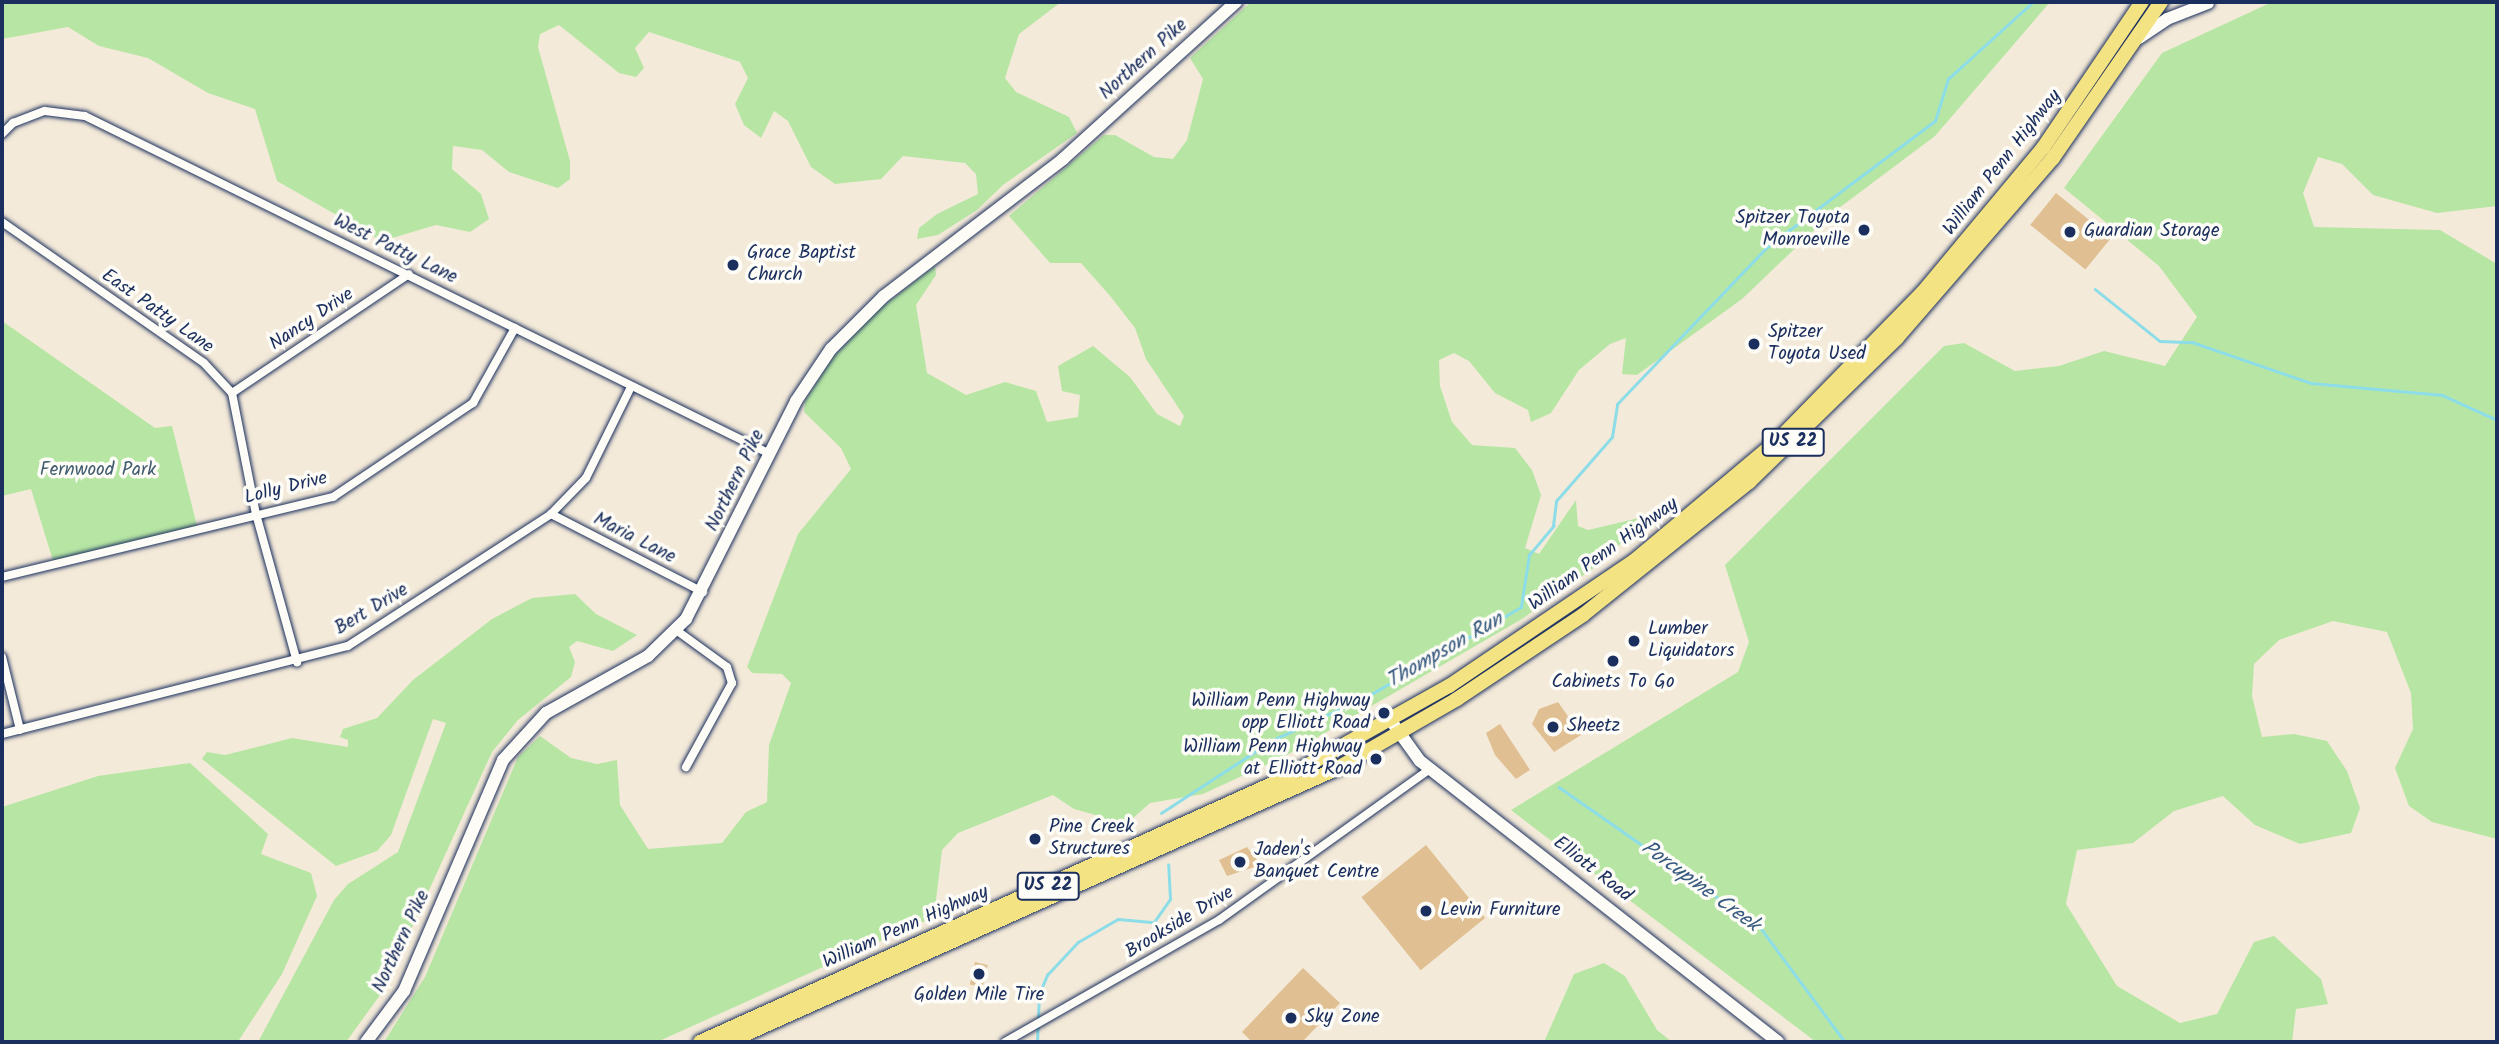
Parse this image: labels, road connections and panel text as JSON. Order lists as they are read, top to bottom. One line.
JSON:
{"streets":{"highway":["William Penn Highway","US 22"],"main road":["Northern Pike","Elliott Road"],"street":["West Patty Lane","East Patty Lane","Nancy Drive","Lolly Drive","Maria Lane","Bert Drive","Brookside Drive"]},"crossings":[["Northern Pike","West Patty Lane"],["Northern Pike","Maria Lane"],["William Penn Highway","Elliott Road"],["West Patty Lane","Nancy Drive"],["West Patty Lane","Lolly Drive"],["West Patty Lane","Bert Drive"],["East Patty Lane","Nancy Drive"],["Maria Lane","Bert Drive"],["Elliott Road","Brookside Drive"]],"water":["Thompson Run","Porcupine Creek"],"parks":["Fernwood Park"],"places":["Spitzer Toyota Monroeville","Guardian Storage","Grace Baptist Church","Spitzer Toyota Used","Lumber Liquidators","Cabinets To Go","William Penn Highway opp Elliott Road","Sheetz","William Penn Highway at Elliott Road","Pine Creek Structures","Jaden's Banquet Centre","Levin Furniture","Golden Mile Tire","Sky Zone"]}
